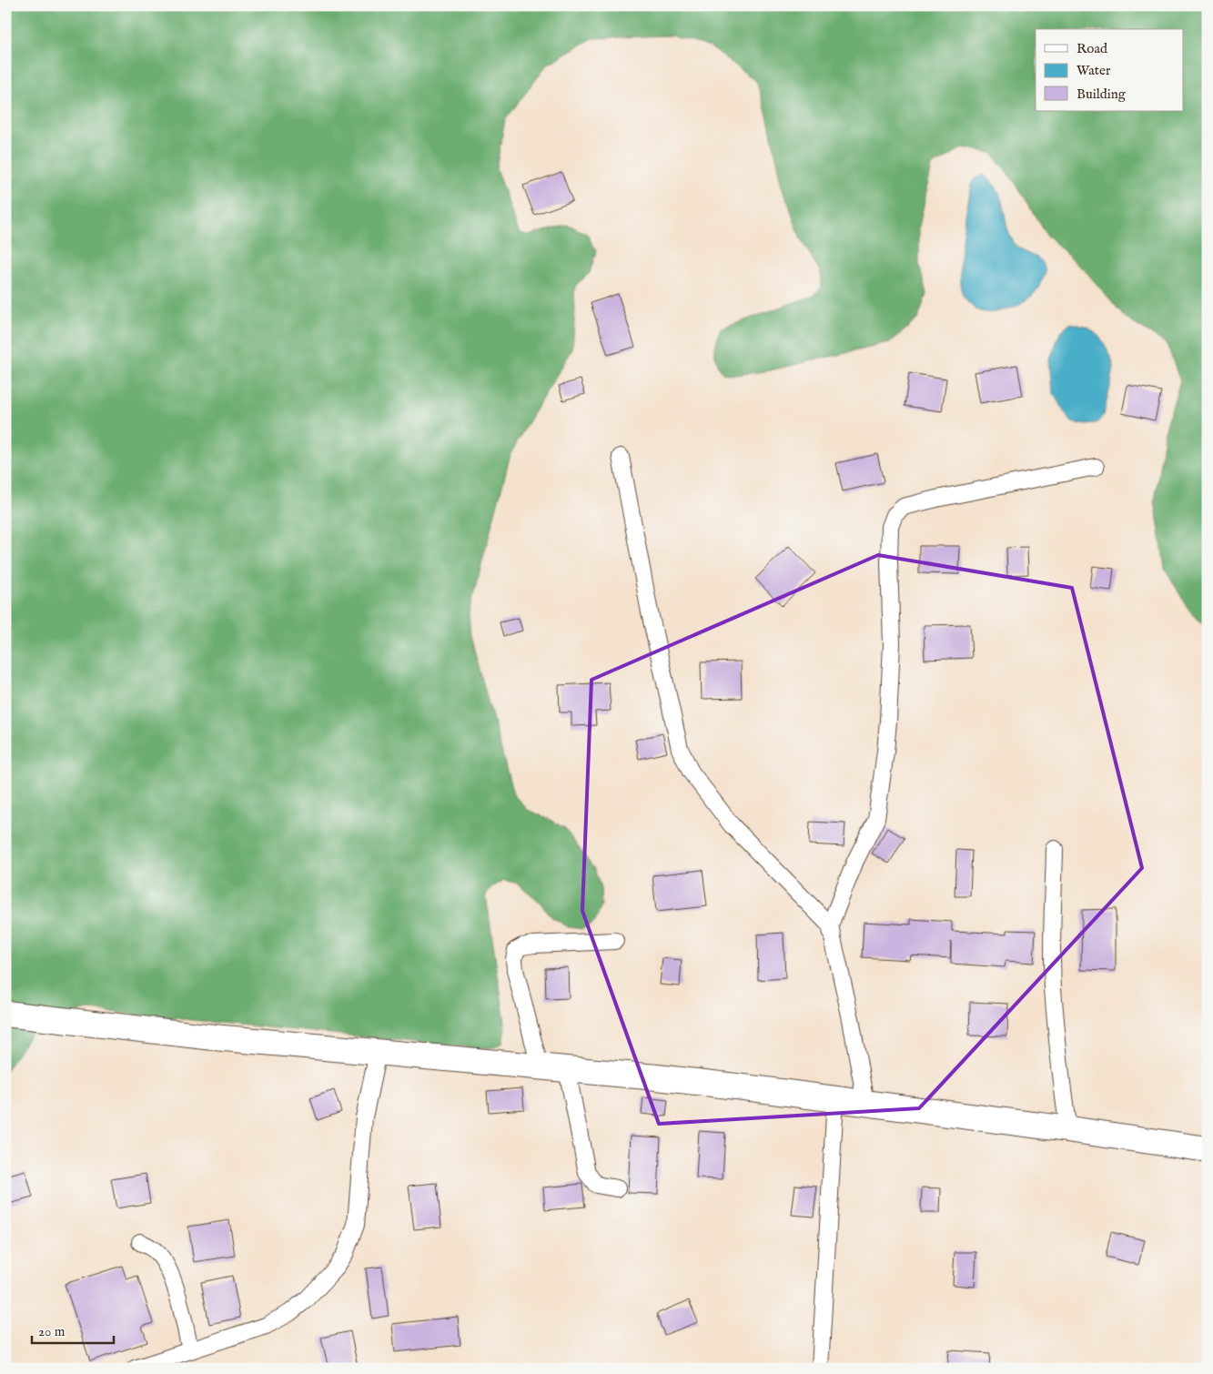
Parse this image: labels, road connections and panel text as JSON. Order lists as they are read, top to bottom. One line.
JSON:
{"legend":["Road","Water","Building"],"scale_bar":"20 m"}
